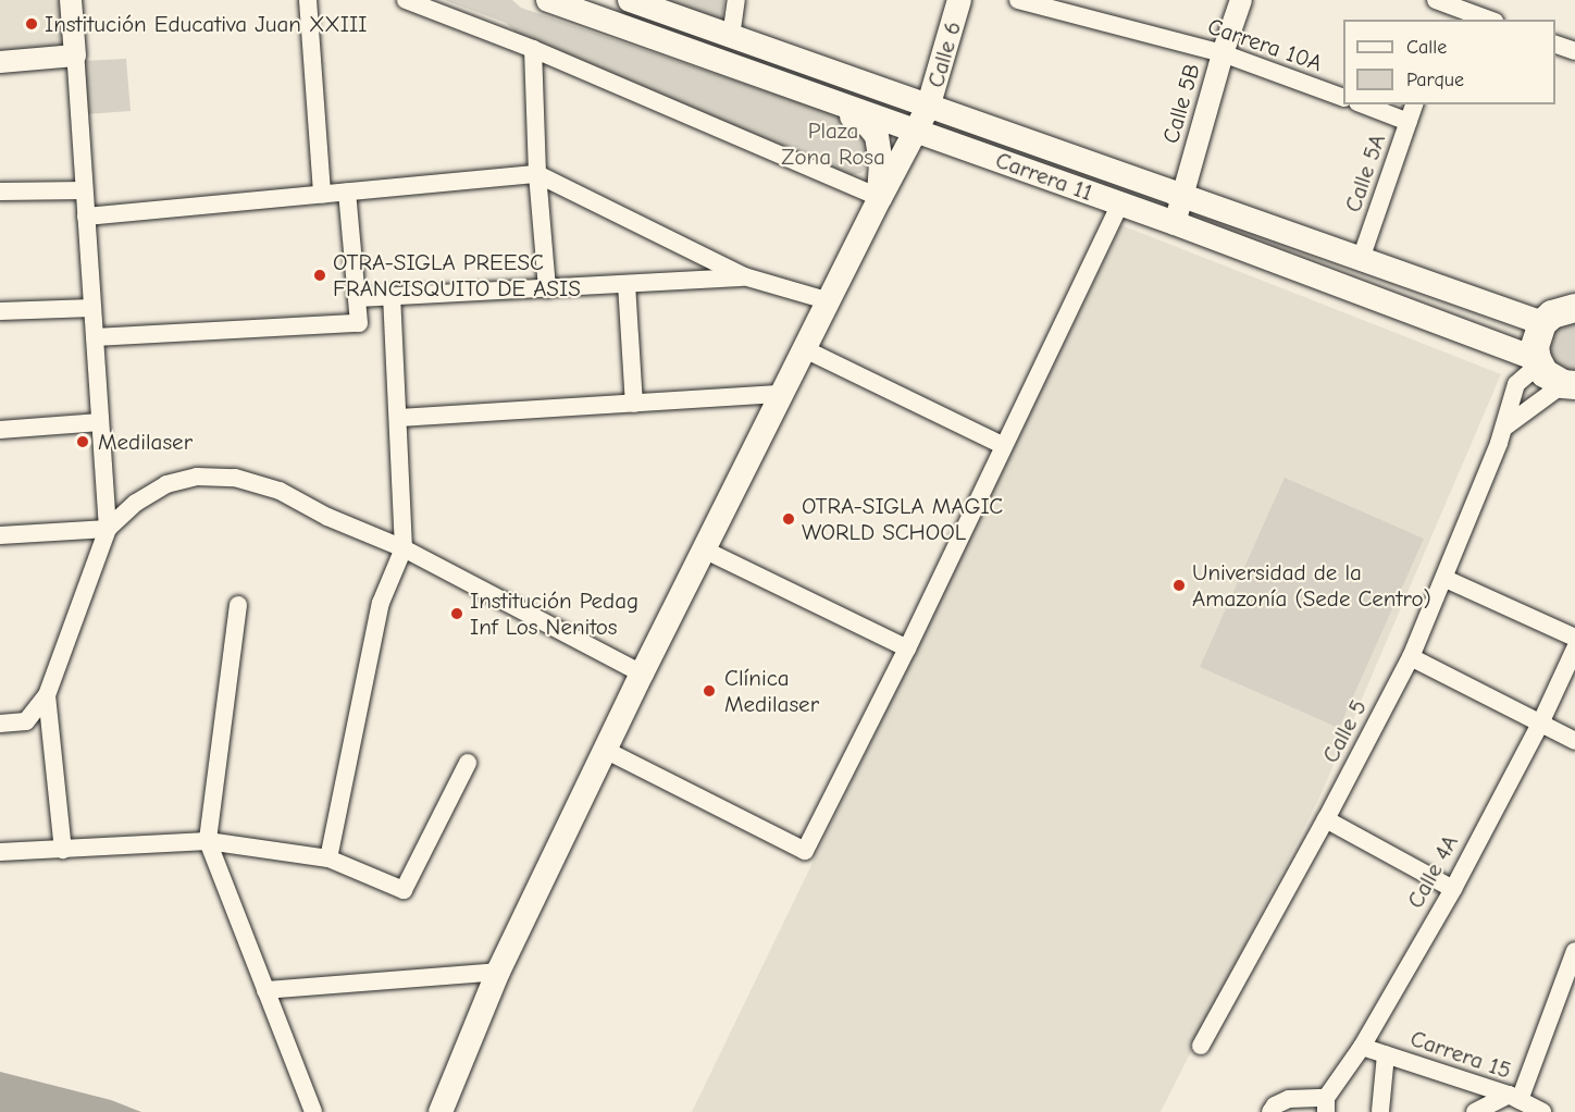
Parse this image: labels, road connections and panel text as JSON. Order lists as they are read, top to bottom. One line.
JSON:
{"streets":{"main road":["Calle 6","Carrera 11"],"street":["Carrera 10A","Calle 5B","Calle 5A","Calle 5","Calle 4A","Carrera 15"]},"crossings":[["Carrera 10A","Calle 5B"],["Calle 6","Carrera 11"],["Calle 5B","Carrera 11"],["Calle 5A","Carrera 11"],["Carrera 11","Calle 5"],["Calle 4A","Carrera 15"]],"parks":["Plaza Zona Rosa"],"places":["Institución Educativa Juan XXIII","OTRA-SIGLA PREESC FRANCISQUITO DE ASIS","Medilaser","OTRA-SIGLA MAGIC WORLD SCHOOL","Universidad de la Amazonía (Sede Centro)","Institución Pedag Inf Los Nenitos","Clínica Medilaser"],"legend":["Calle","Parque"]}
